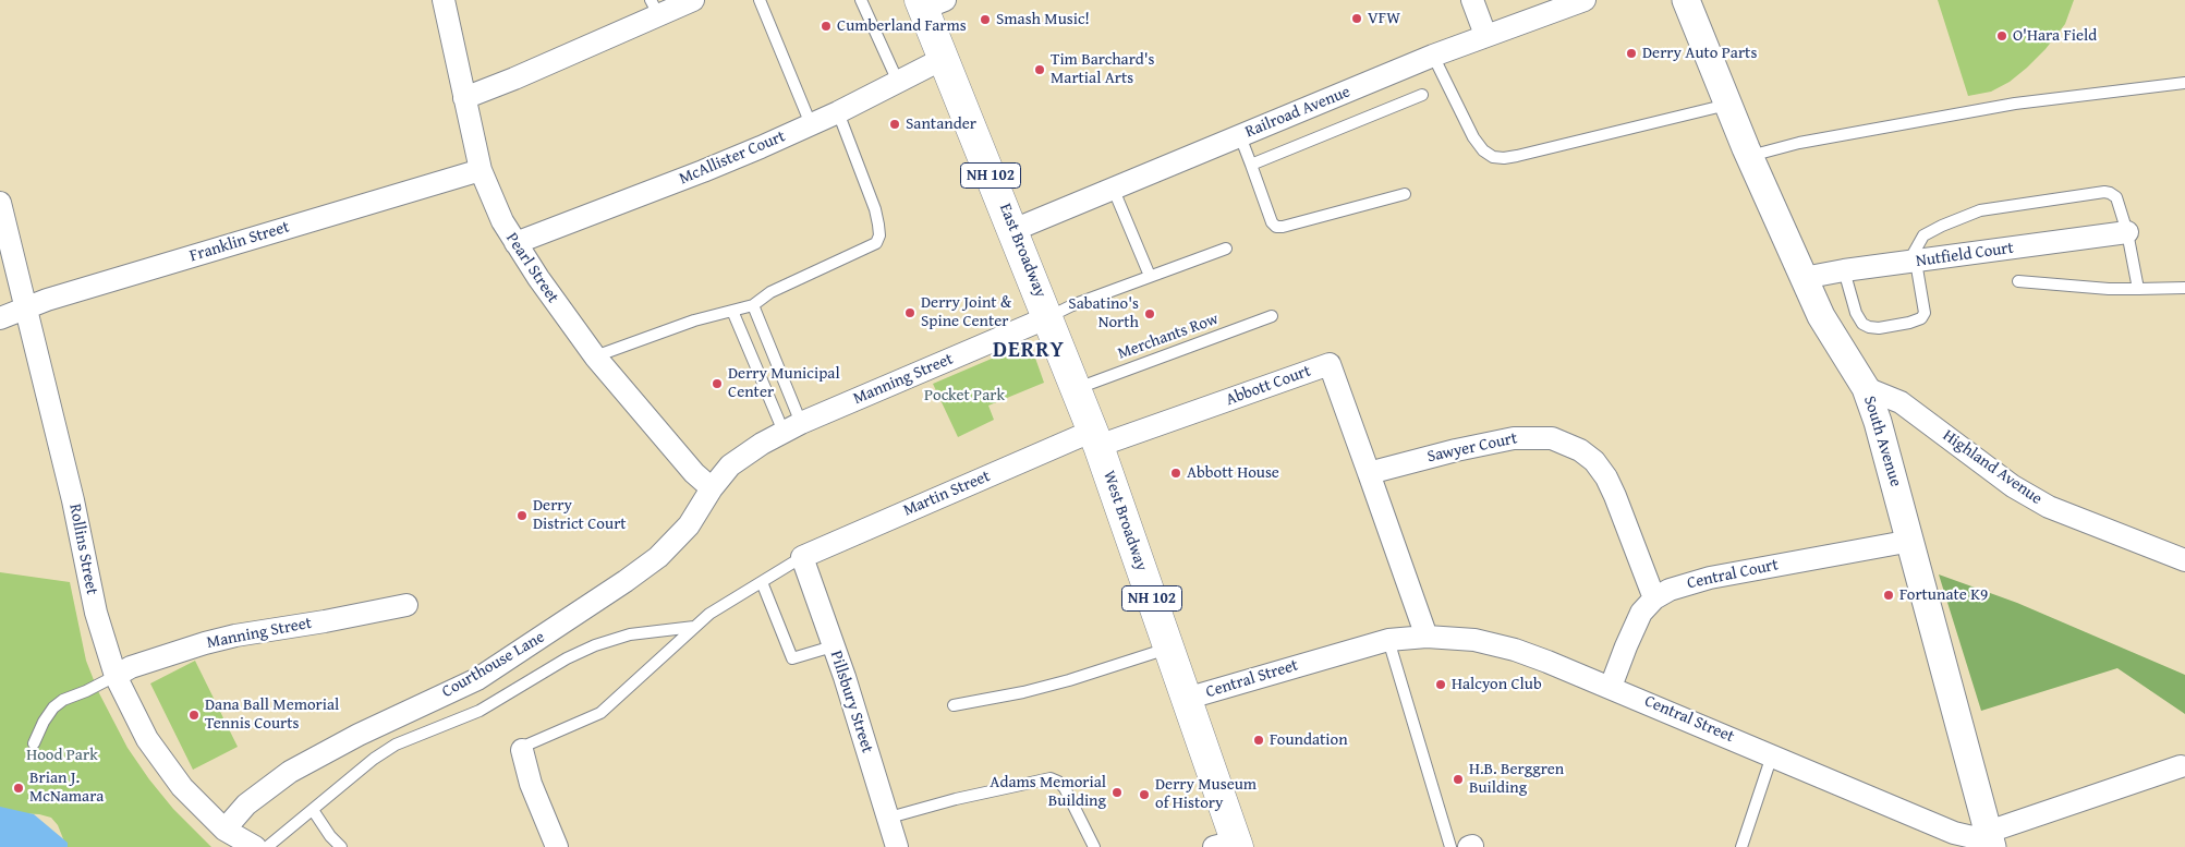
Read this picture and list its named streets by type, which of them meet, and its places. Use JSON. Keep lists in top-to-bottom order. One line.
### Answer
{"streets":{"main road":["NH 102","East Broadway","West Broadway"],"street":["Railroad Avenue","McAllister Court","Franklin Street","Nutfield Court","Pearl Street","Manning Street","Abbott Court","South Avenue","Sawyer Court","Highland Avenue","Martin Street","Rollins Street","Central Court","Courthouse Lane","Central Street","Pillsbury Street"],"lane":["Merchants Row"]},"crossings":[["Railroad Avenue","East Broadway"],["McAllister Court","East Broadway"],["McAllister Court","Pearl Street"],["Franklin Street","Pearl Street"],["Franklin Street","Rollins Street"],["East Broadway","Manning Street"],["East Broadway","West Broadway"],["Nutfield Court","South Avenue"],["Pearl Street","Manning Street"],["Pearl Street","Courthouse Lane"],["Merchants Row","West Broadway"],["Manning Street","Rollins Street"],["Manning Street","Courthouse Lane"],["Abbott Court","Sawyer Court"],["Abbott Court","Martin Street"],["Abbott Court","West Broadway"],["South Avenue","Highland Avenue"],["South Avenue","Central Court"],["South Avenue","Central Street"],["Sawyer Court","Central Court"],["Martin Street","West Broadway"],["Martin Street","Pillsbury Street"],["West Broadway","Central Street"],["Rollins Street","Courthouse Lane"],["Central Court","Central Street"]],"districts":["DERRY"],"parks":["Pocket Park","Hood Park"],"places":["VFW","Smash Music!","Cumberland Farms","O'Hara Field","Derry Auto Parts","Tim Barchard's Martial Arts","Santander","Derry Joint & Spine Center","Sabatino's North","Derry Municipal Center","Abbott House","Derry District Court","Fortunate K9","Halcyon Club","Dana Ball Memorial Tennis Courts","Foundation","H.B. Berggren Building","Brian J. McNamara","Adams Memorial Building","Derry Museum of History"]}
